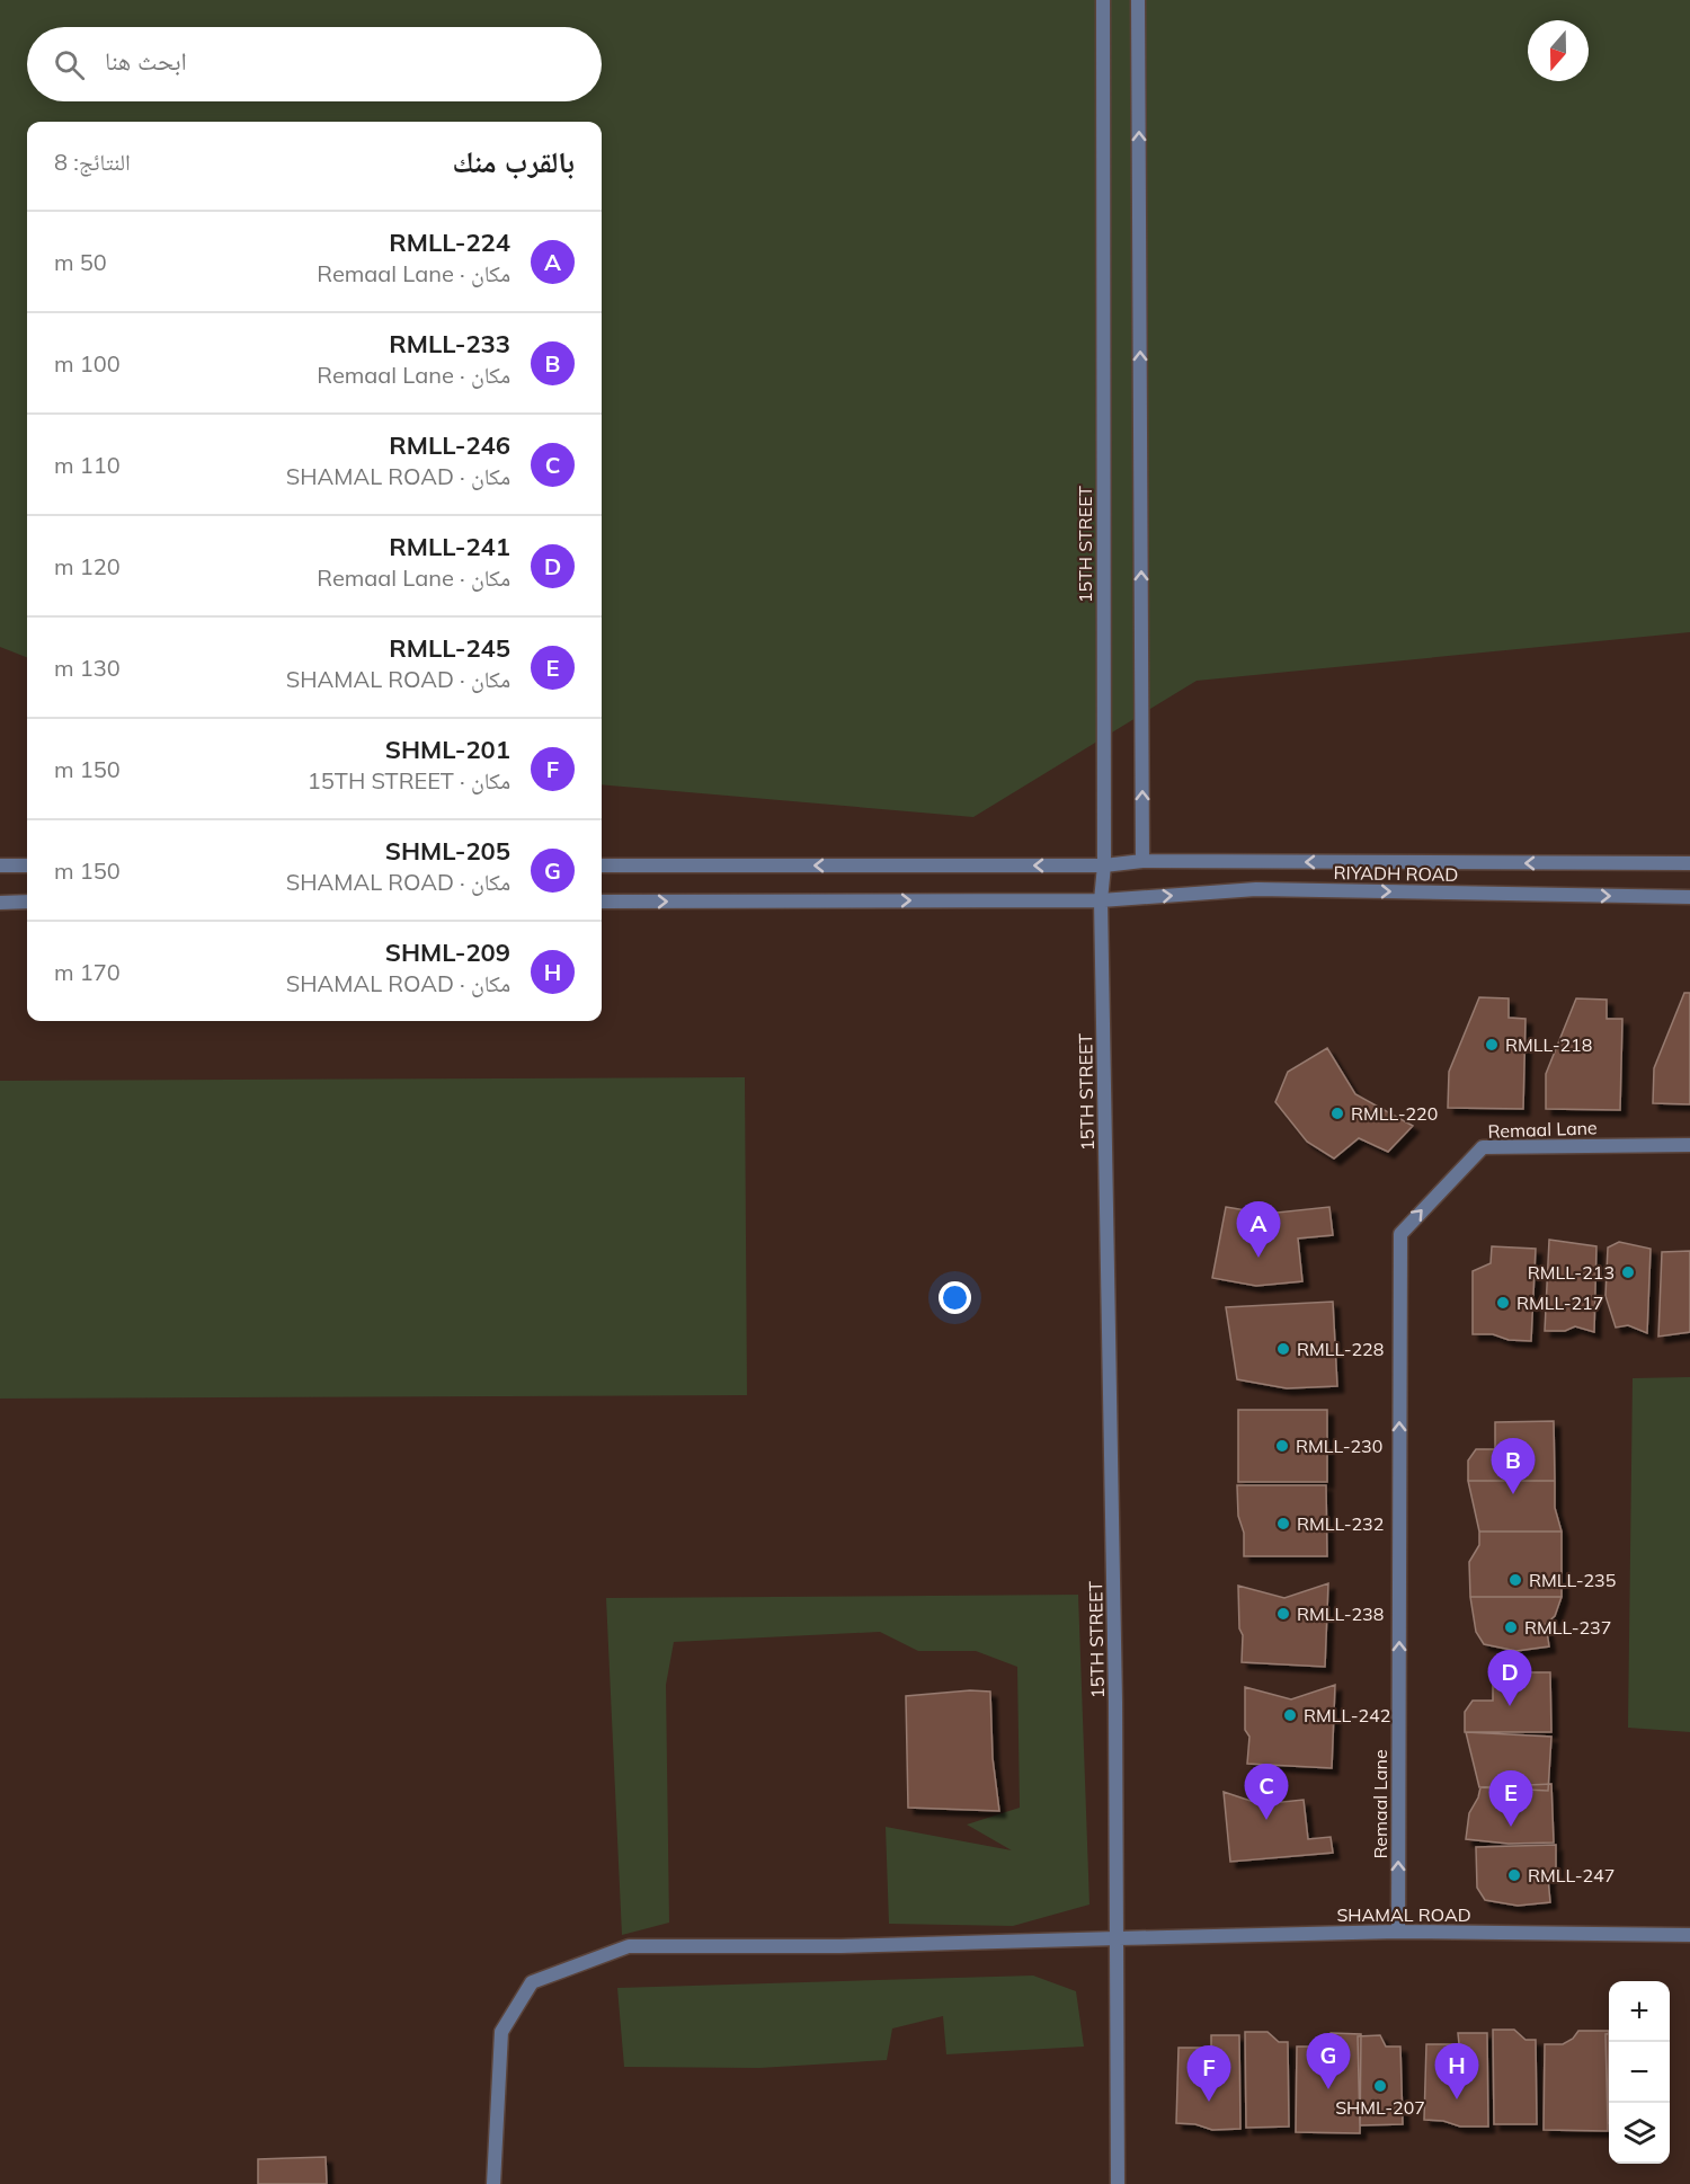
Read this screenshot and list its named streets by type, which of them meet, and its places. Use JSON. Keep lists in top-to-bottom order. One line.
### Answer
{"streets":{"street":["15TH STREET","RIYADH ROAD","Remaal Lane","SHAMAL ROAD"]},"crossings":[["15TH STREET","RIYADH ROAD"],["15TH STREET","SHAMAL ROAD"],["Remaal Lane","SHAMAL ROAD"]],"one_way":["Remaal Lane"],"places":["RMLL-218","RMLL-220","RMLL-213","RMLL-217","RMLL-228","RMLL-230","RMLL-232","RMLL-235","RMLL-238","RMLL-237","RMLL-242","RMLL-247","SHML-207"],"north":"bottom","page":{"search":"ابحث هنا","heading":["بالقرب منك","النتائج: 8"],"list":[{"mark":"A","name":"RMLL-224","note":"مكان · Remaal Lane","value":"50 m"},{"mark":"B","name":"RMLL-233","note":"مكان · Remaal Lane","value":"100 m"},{"mark":"C","name":"RMLL-246","note":"مكان · SHAMAL ROAD","value":"110 m"},{"mark":"D","name":"RMLL-241","note":"مكان · Remaal Lane","value":"120 m"},{"mark":"E","name":"RMLL-245","note":"مكان · SHAMAL ROAD","value":"130 m"},{"mark":"F","name":"SHML-201","note":"مكان · 15TH STREET","value":"150 m"},{"mark":"G","name":"SHML-205","note":"مكان · SHAMAL ROAD","value":"150 m"},{"mark":"H","name":"SHML-209","note":"مكان · SHAMAL ROAD","value":"170 m"}],"pins":["A","B","D","C","E","G","H","F"],"map_buttons":["+","−"]}}
